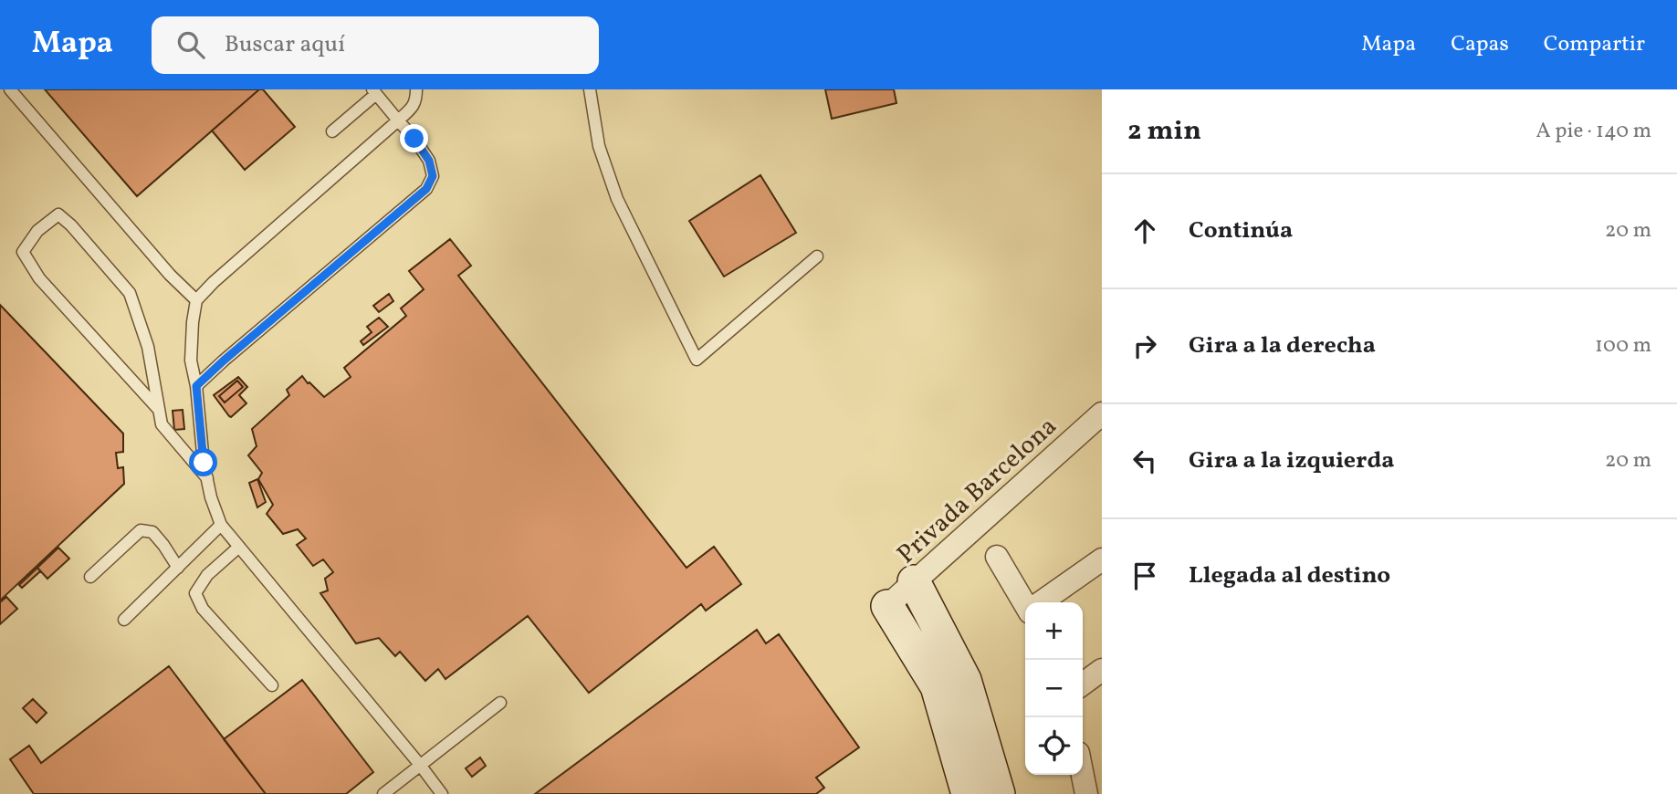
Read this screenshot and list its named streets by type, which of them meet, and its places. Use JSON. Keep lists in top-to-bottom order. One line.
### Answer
{"streets":{"street":["Privada Barcelona"]},"page":{"header":"Mapa","search":"Buscar aquí","nav":["Mapa","Capas","Compartir"],"heading":["2 min","A pie · 140 m"],"list":[["Continúa","20 m"],["Gira a la derecha","100 m"],["Gira a la izquierda","20 m"],"Llegada al destino"],"map_buttons":["+","−"]}}
